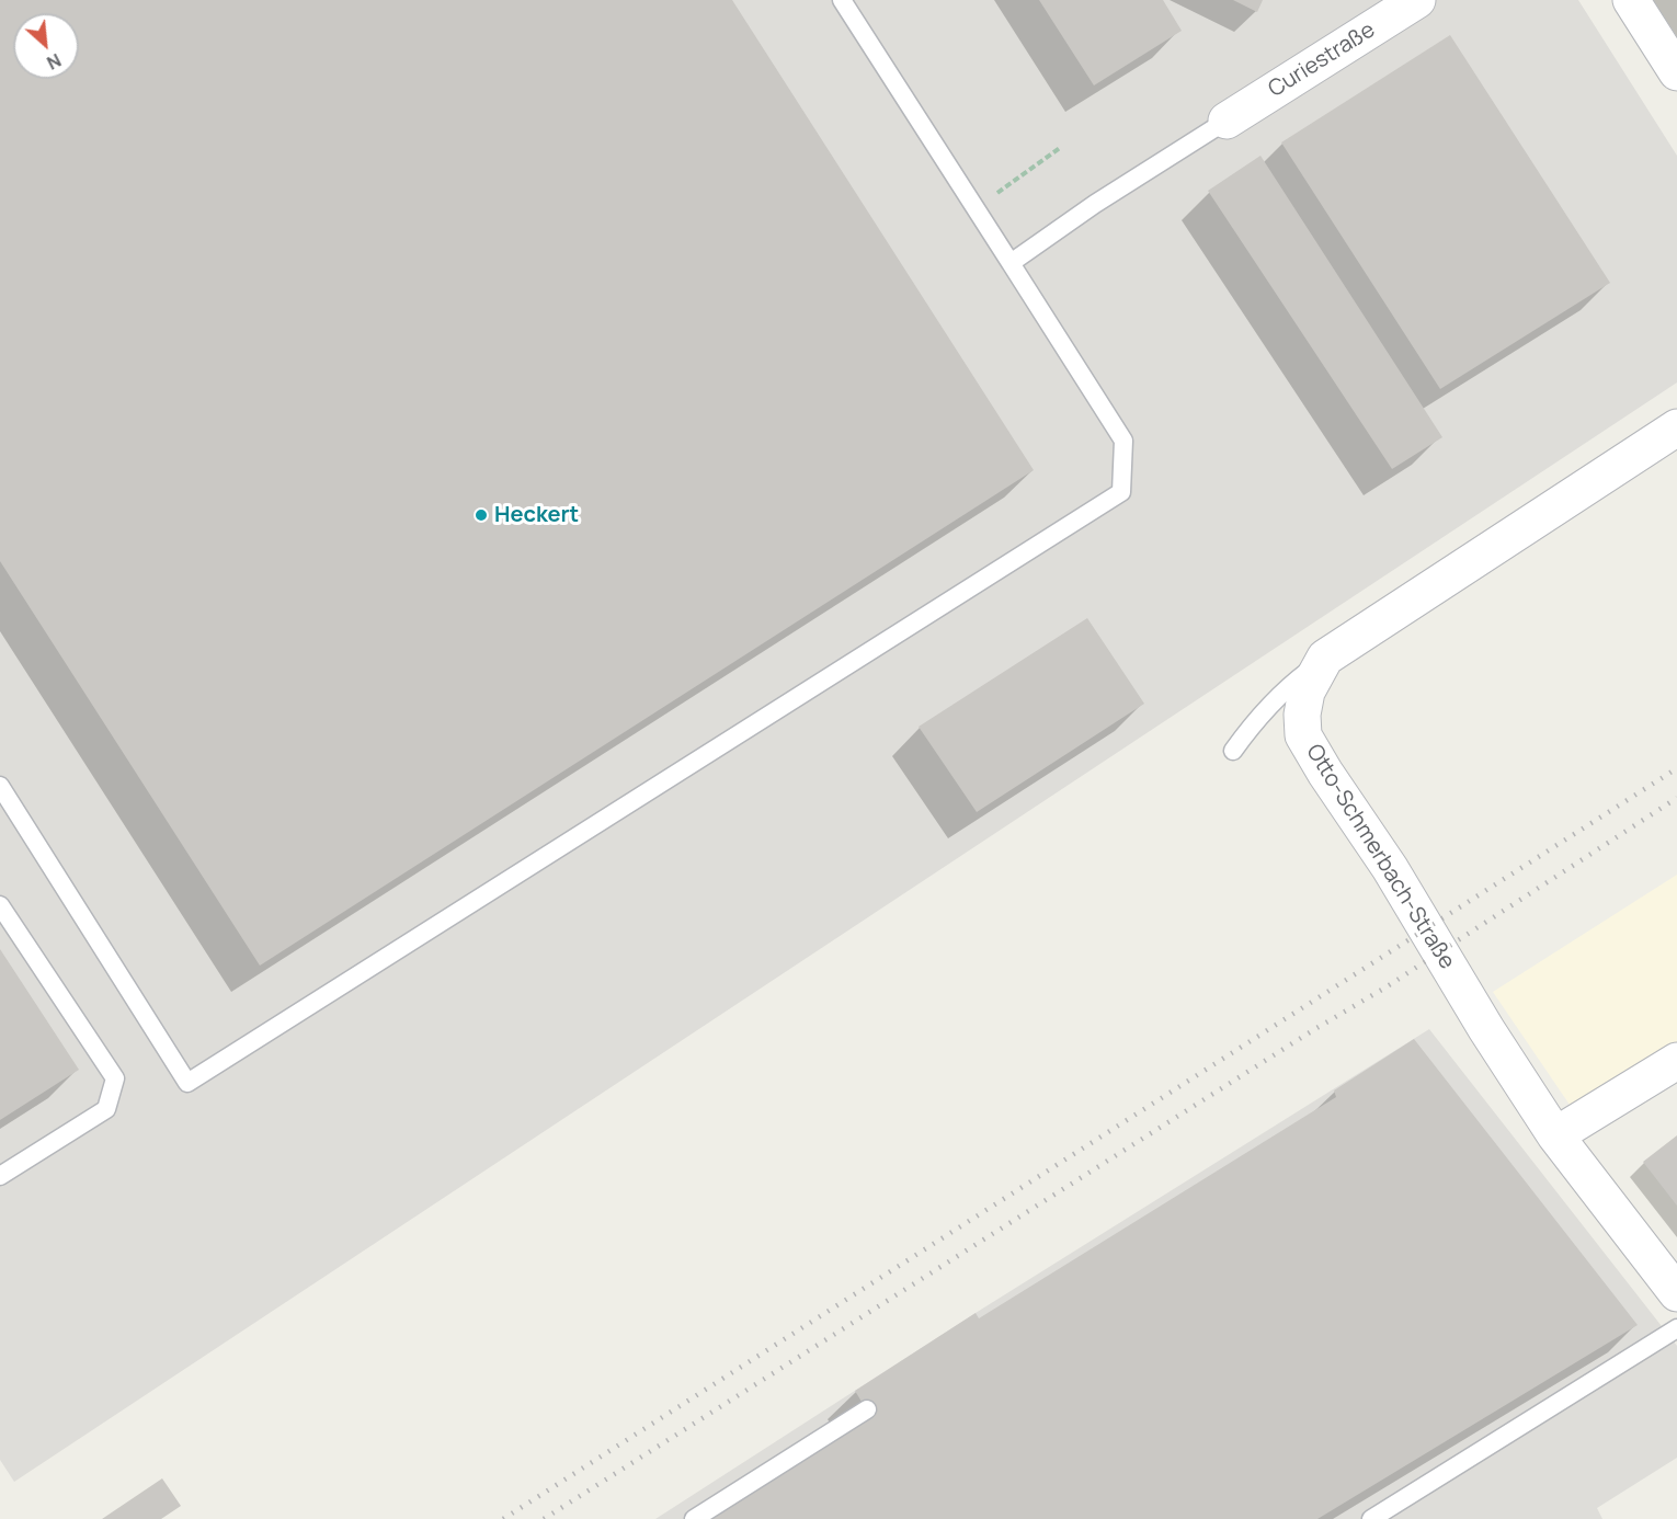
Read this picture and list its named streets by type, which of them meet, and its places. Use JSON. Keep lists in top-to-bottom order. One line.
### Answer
{"streets":{"street":["Curiestraße","Otto-Schmerbach-Straße"]},"places":["Heckert"],"north":"bottom right"}
